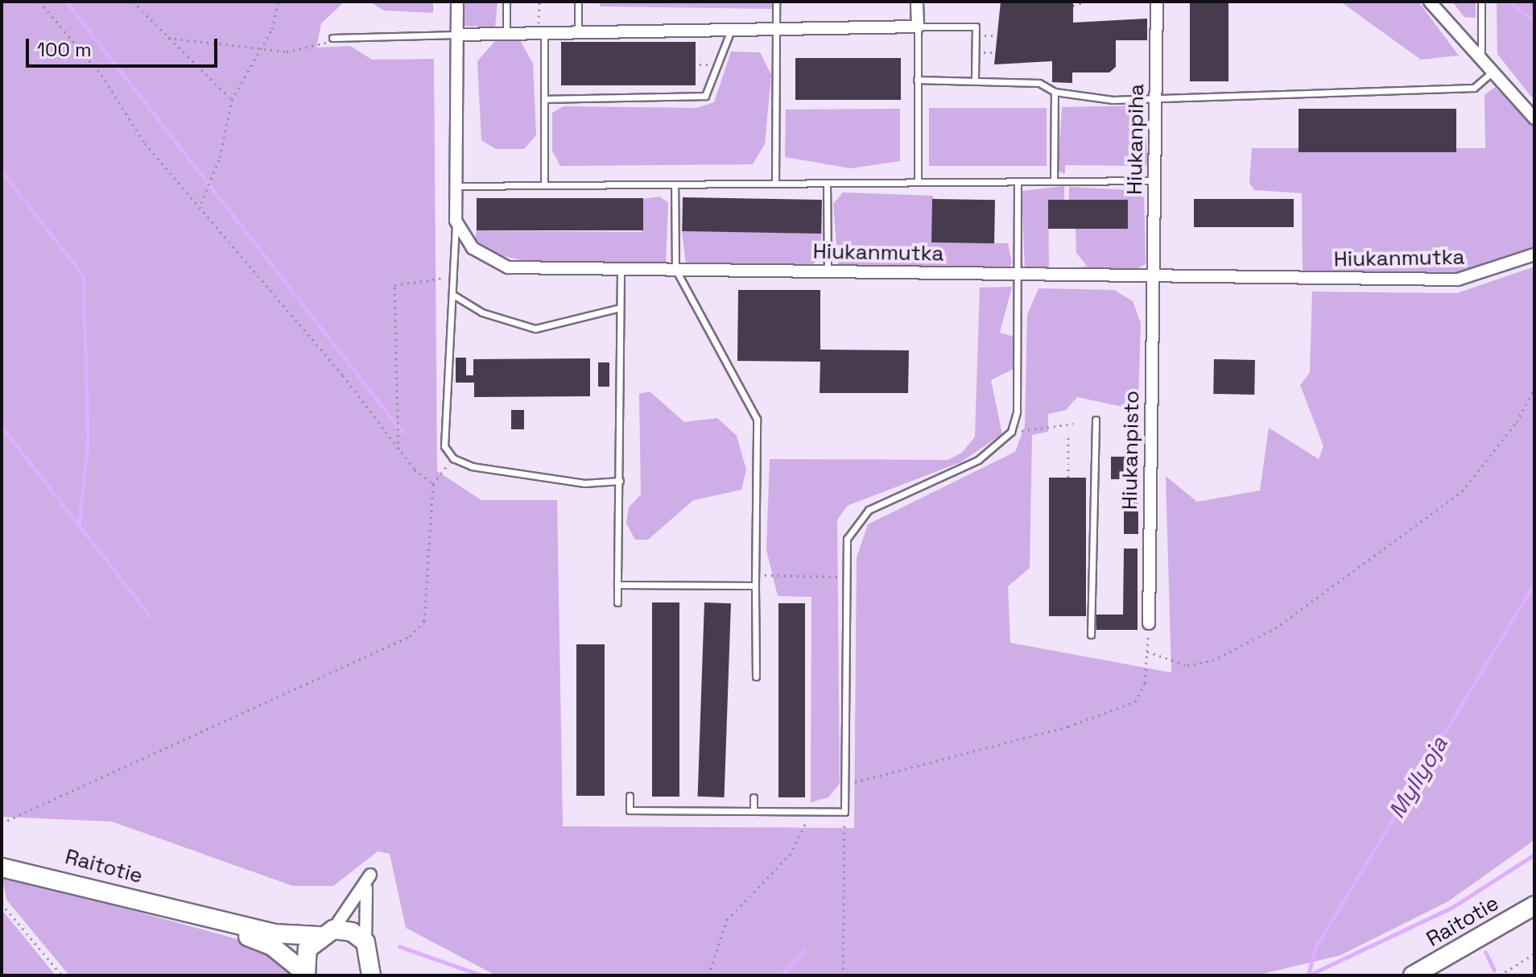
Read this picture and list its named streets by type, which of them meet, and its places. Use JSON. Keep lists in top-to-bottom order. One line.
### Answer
{"streets":{"main road":["Raitotie"],"street":["Hiukanpiha","Hiukanmutka","Hiukanpisto"]},"crossings":[["Hiukanpiha","Hiukanmutka"],["Hiukanpiha","Hiukanpisto"],["Hiukanmutka","Hiukanpisto"]],"water":["Myllyoja"],"scale_bar":"100 m"}
